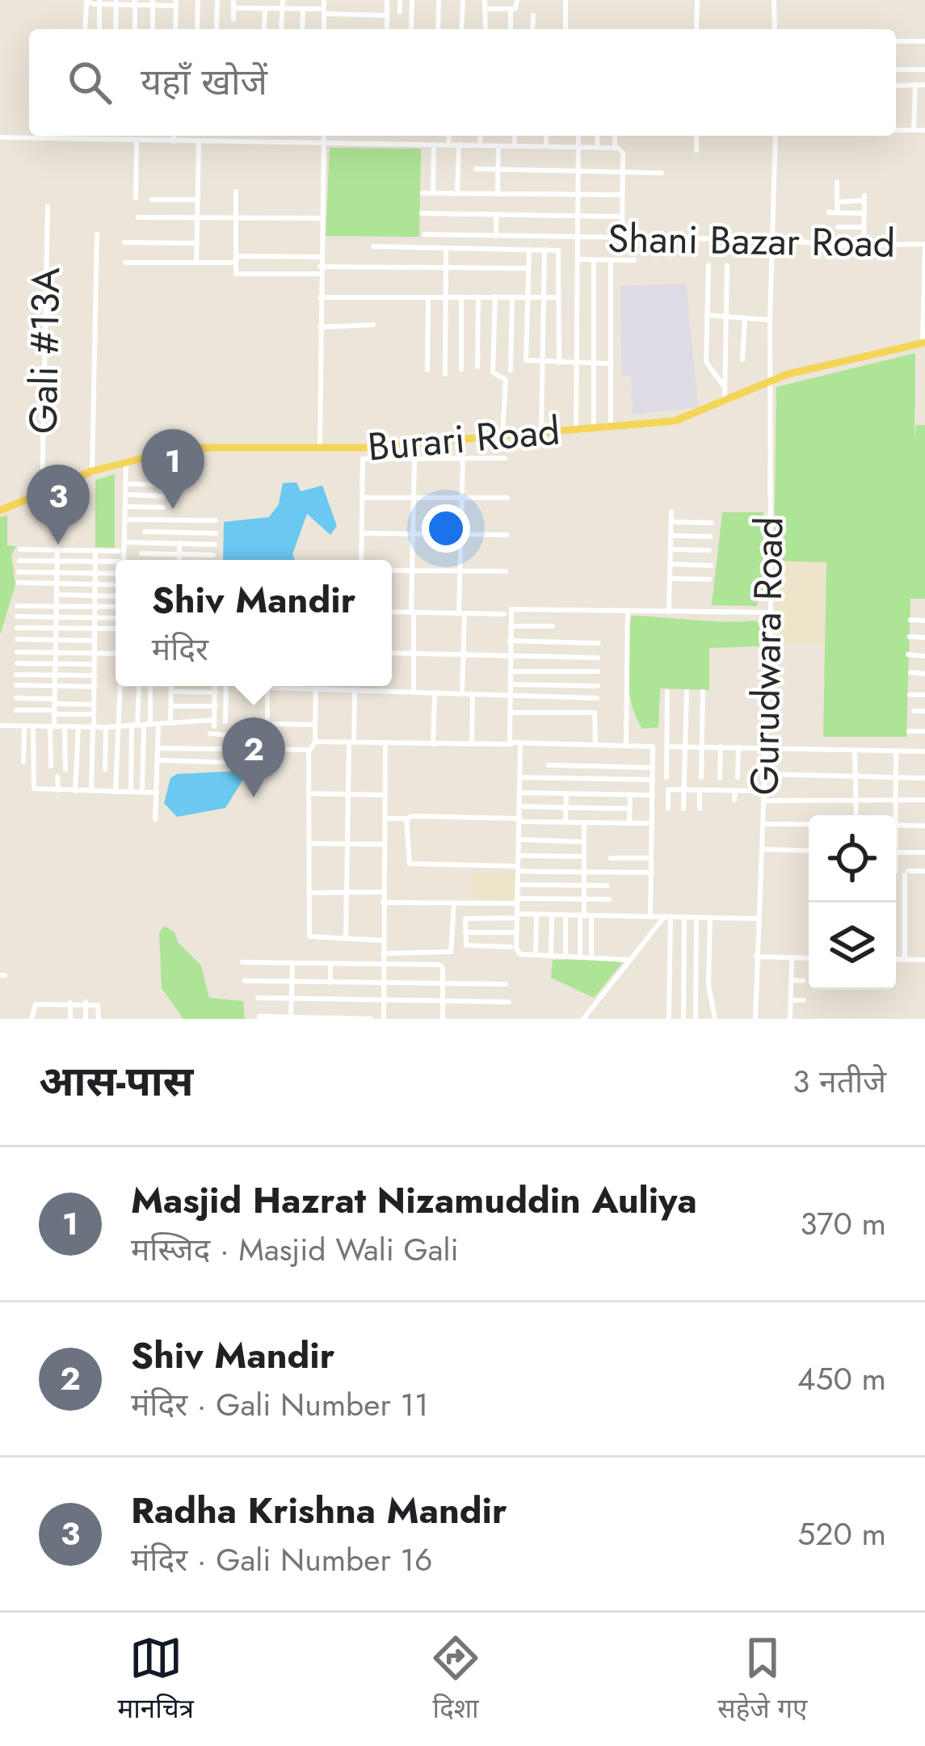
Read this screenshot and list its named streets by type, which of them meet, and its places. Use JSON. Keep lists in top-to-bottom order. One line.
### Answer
{"streets":{"main road":["Burari Road"],"street":["Shani Bazar Road","Gali #13A","Gurudwara Road"]},"crossings":[["Shani Bazar Road","Gurudwara Road"],["Gali #13A","Burari Road"],["Burari Road","Gurudwara Road"]],"page":{"search":"यहाँ खोजें","pins":["1","3","2"],"popup":["Shiv Mandir","मंदिर"],"heading":["आस-पास","3 नतीजे"],"list":[{"mark":"1","name":"Masjid Hazrat Nizamuddin Auliya","note":"मस्जिद · Masjid Wali Gali","value":"370 m"},{"mark":"2","name":"Shiv Mandir","note":"मंदिर · Gali Number 11","value":"450 m"},{"mark":"3","name":"Radha Krishna Mandir","note":"मंदिर · Gali Number 16","value":"520 m"}],"nav":["मानचित्र","दिशा","सहेजे गए"]}}
